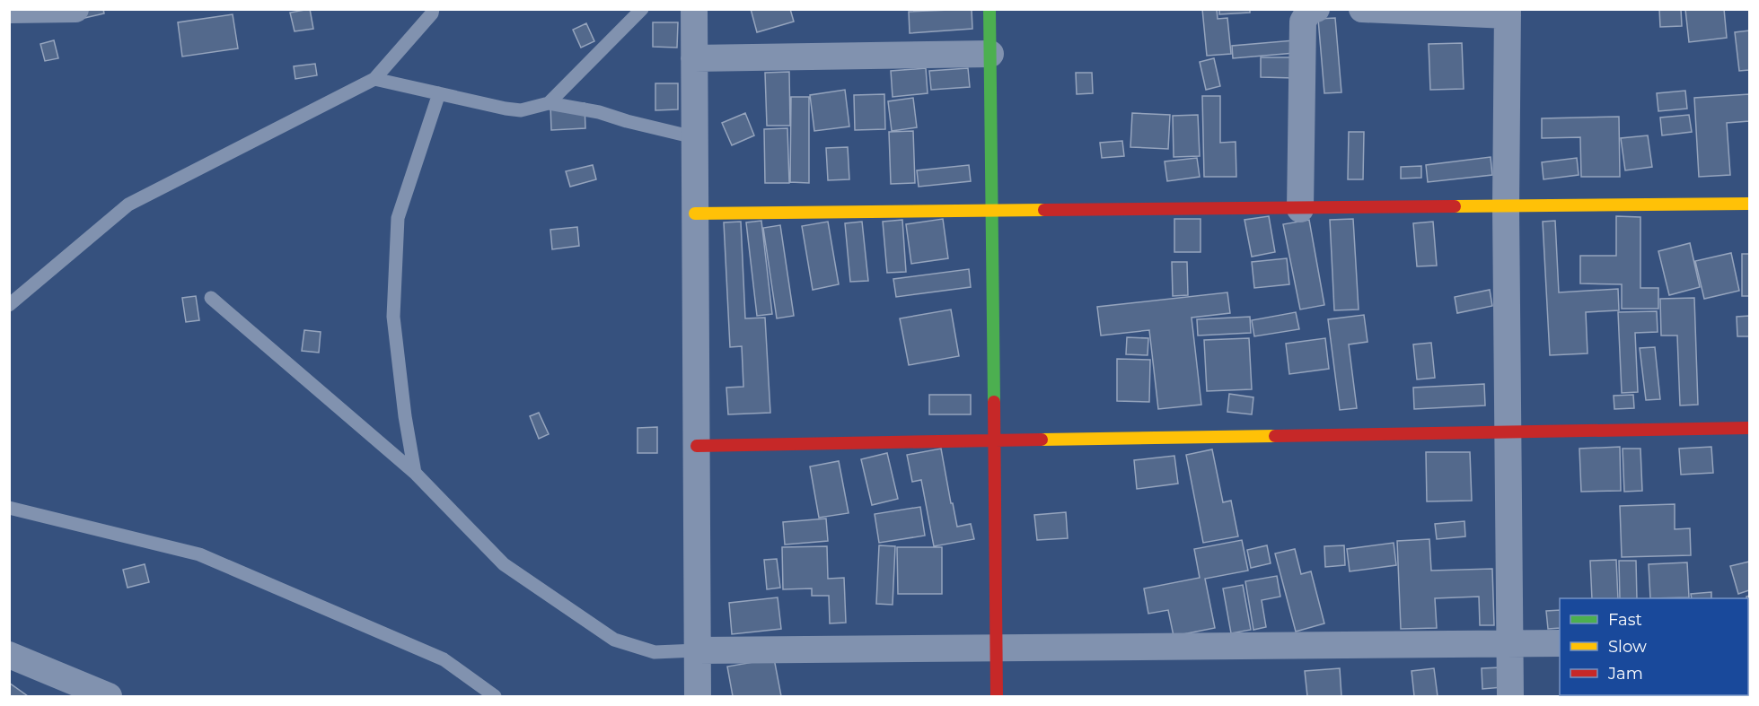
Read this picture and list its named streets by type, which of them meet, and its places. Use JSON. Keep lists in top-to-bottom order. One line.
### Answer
{"legend":["Fast","Slow","Jam"]}
